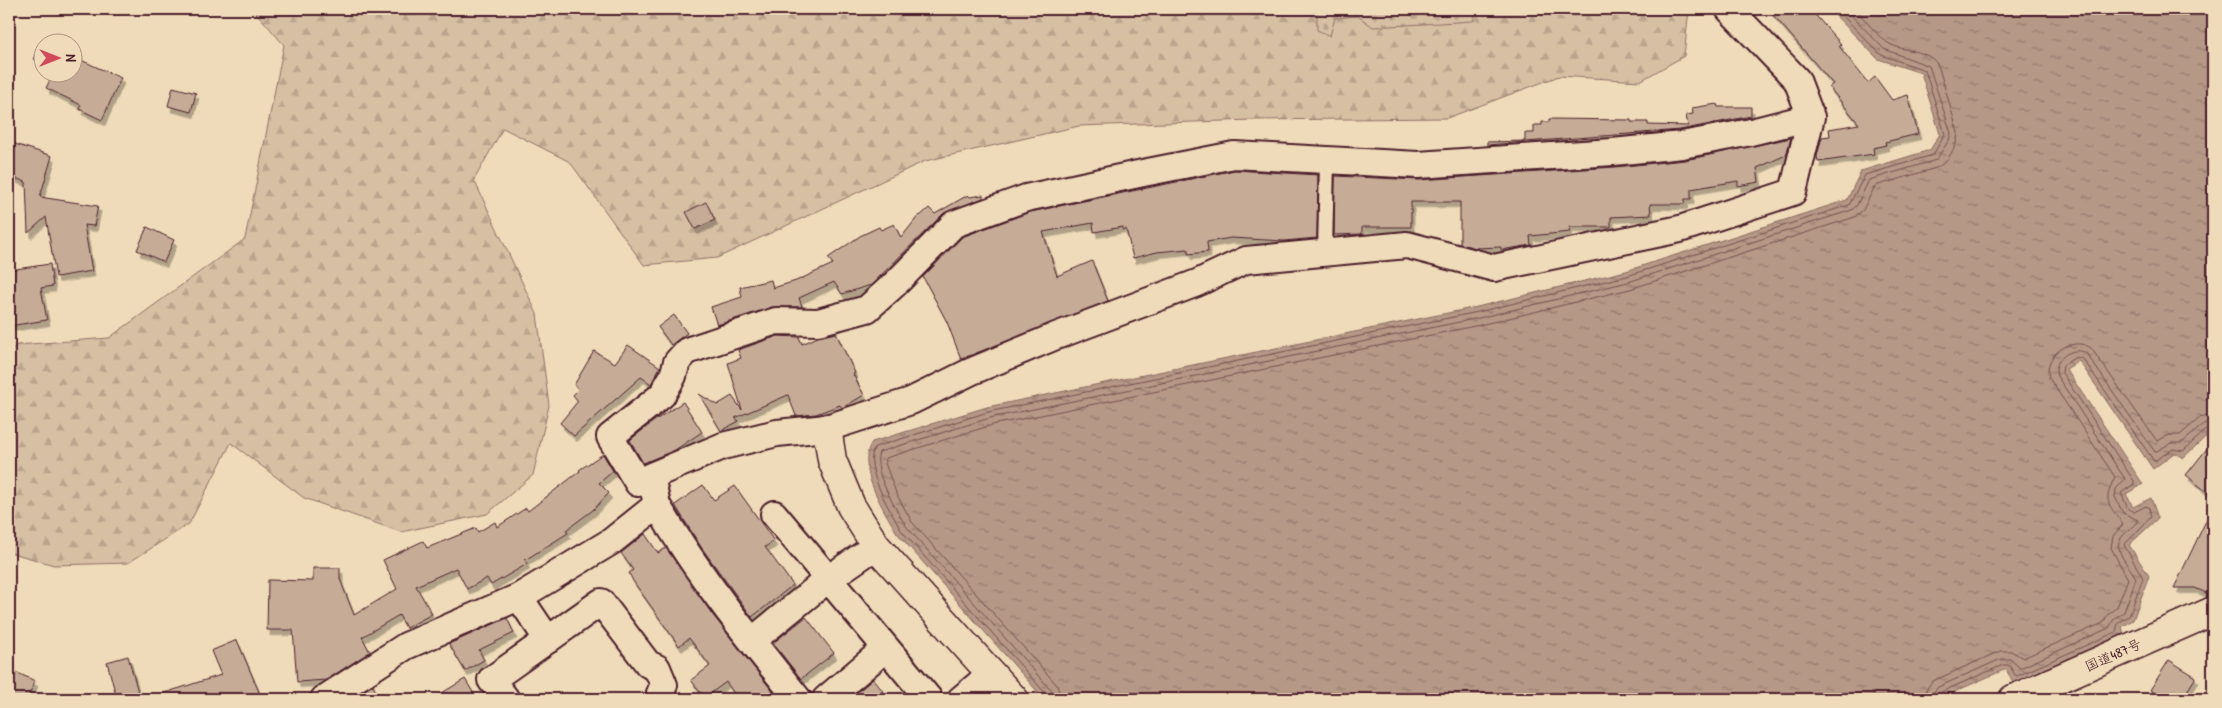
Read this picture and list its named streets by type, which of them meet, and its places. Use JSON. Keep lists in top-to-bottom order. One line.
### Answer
{"streets":{"main road":["国道487号"]},"north":"right"}
